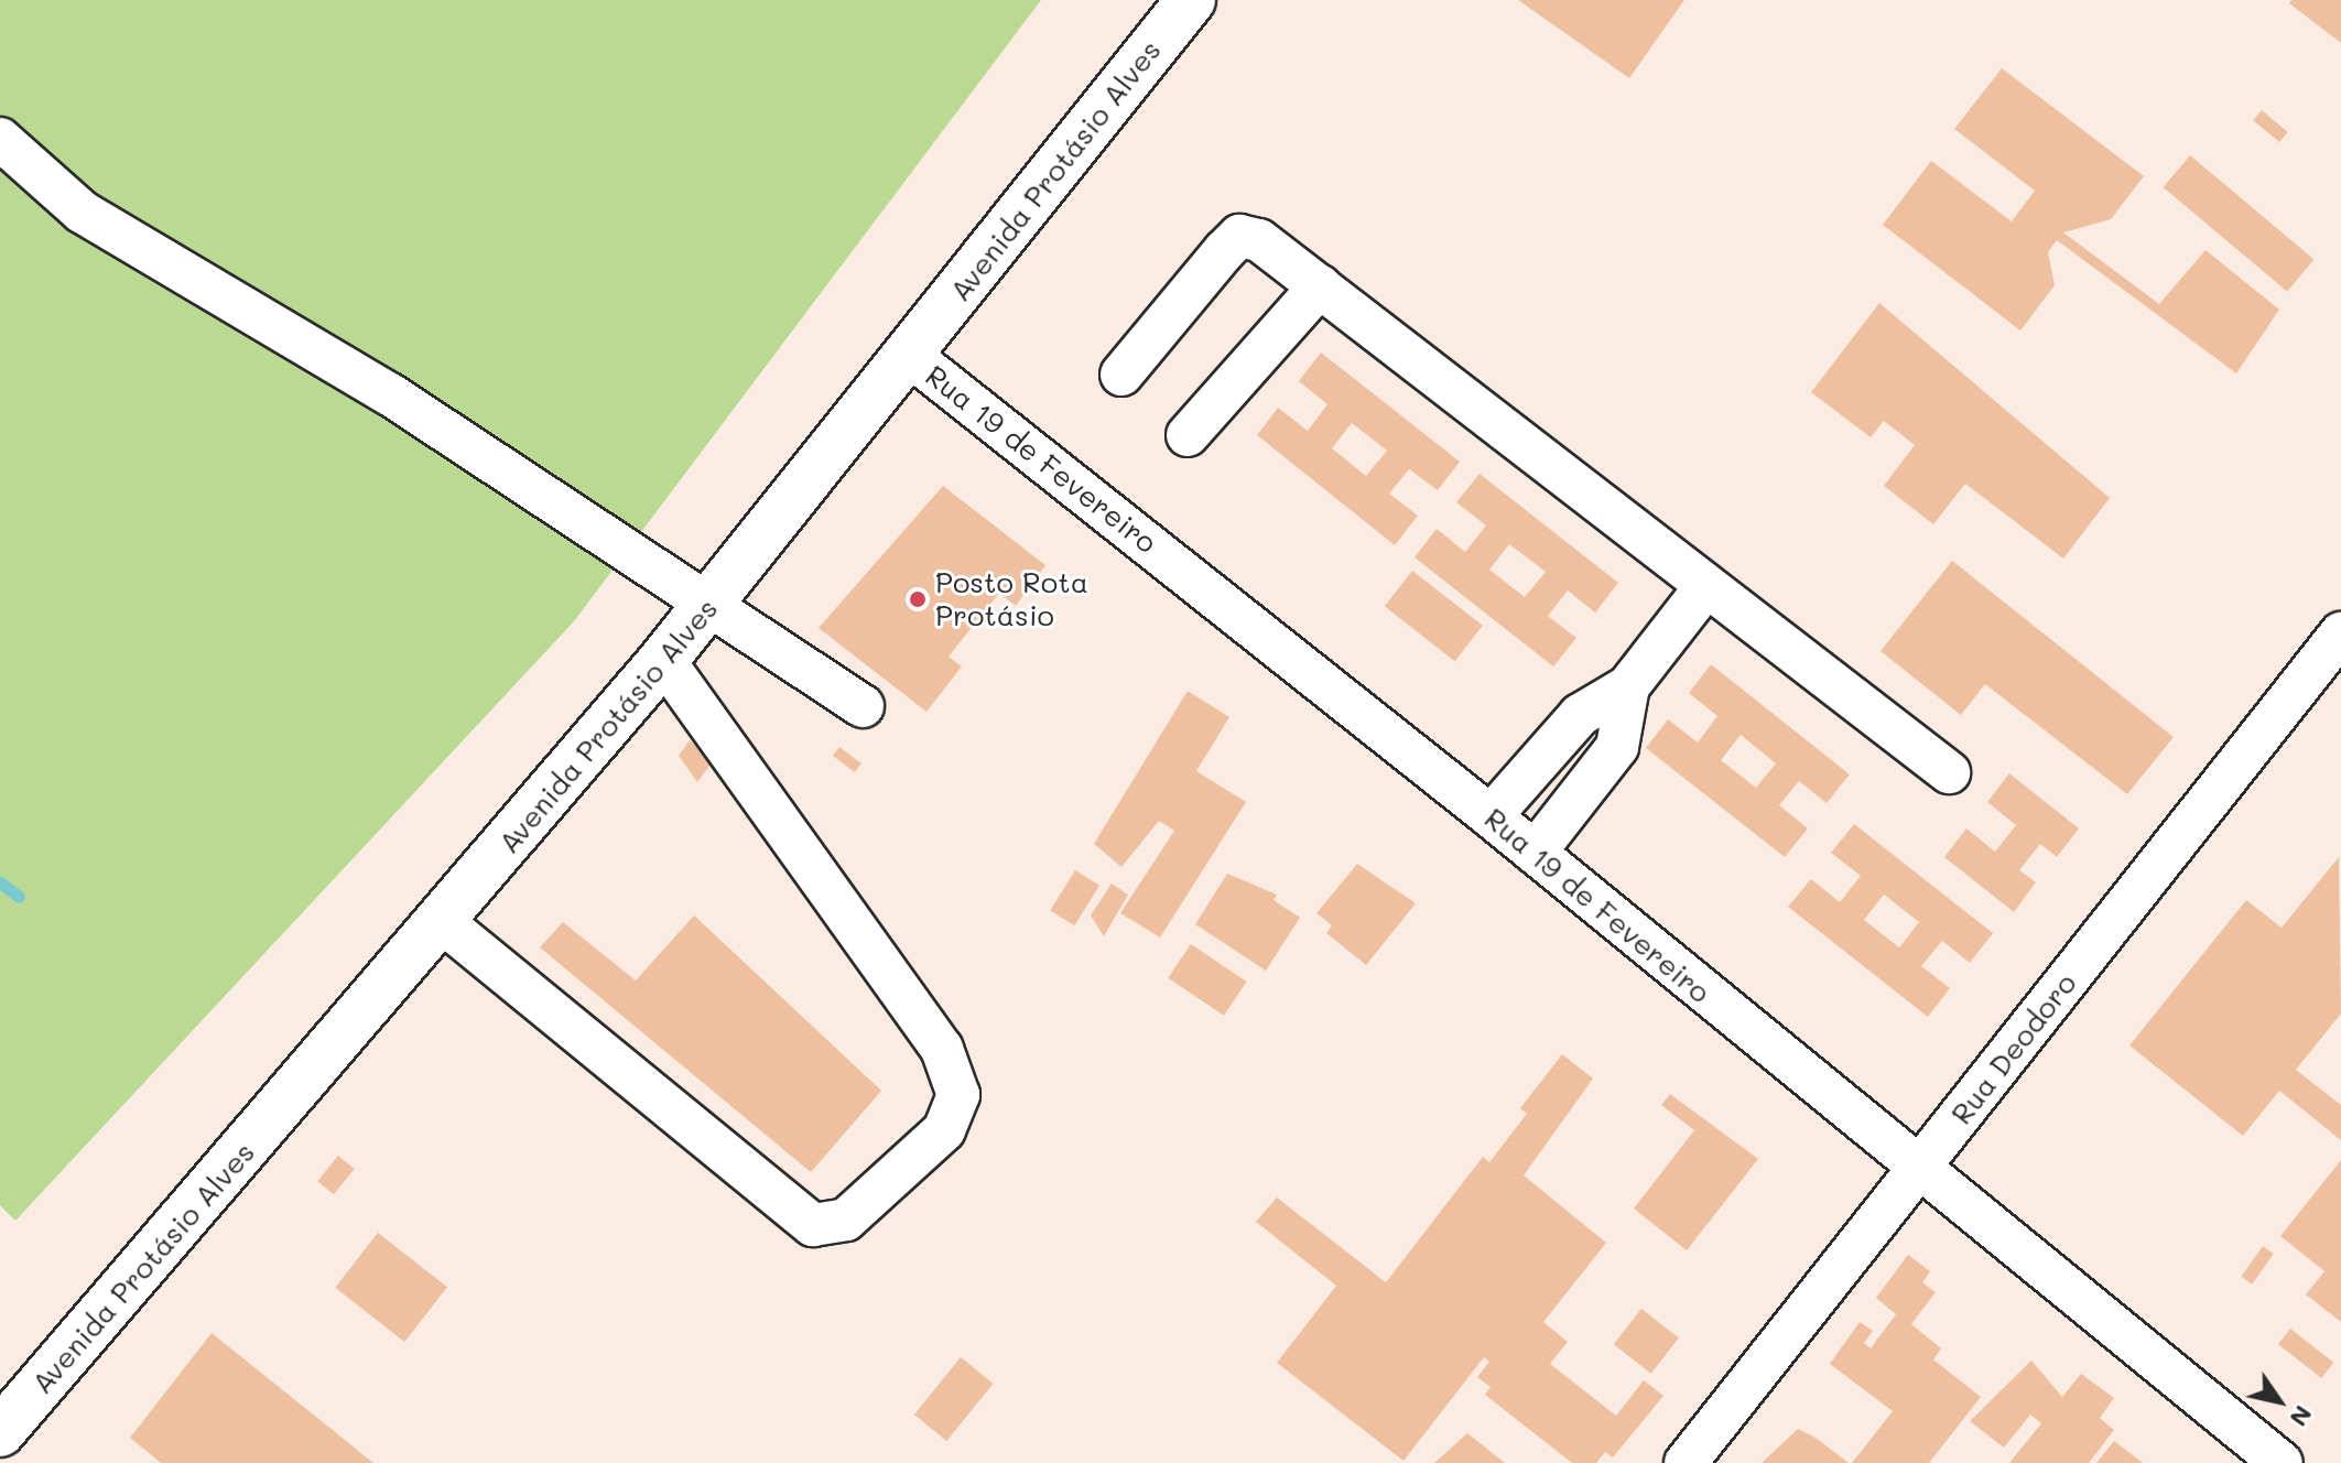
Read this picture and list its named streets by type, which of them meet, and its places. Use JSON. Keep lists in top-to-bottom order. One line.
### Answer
{"streets":{"main road":["Avenida Protásio Alves"],"street":["Rua 19 de Fevereiro","Rua Deodoro"]},"crossings":[["Avenida Protásio Alves","Rua 19 de Fevereiro"],["Rua 19 de Fevereiro","Rua Deodoro"]],"places":["Posto Rota Protásio"],"north":"bottom right"}
